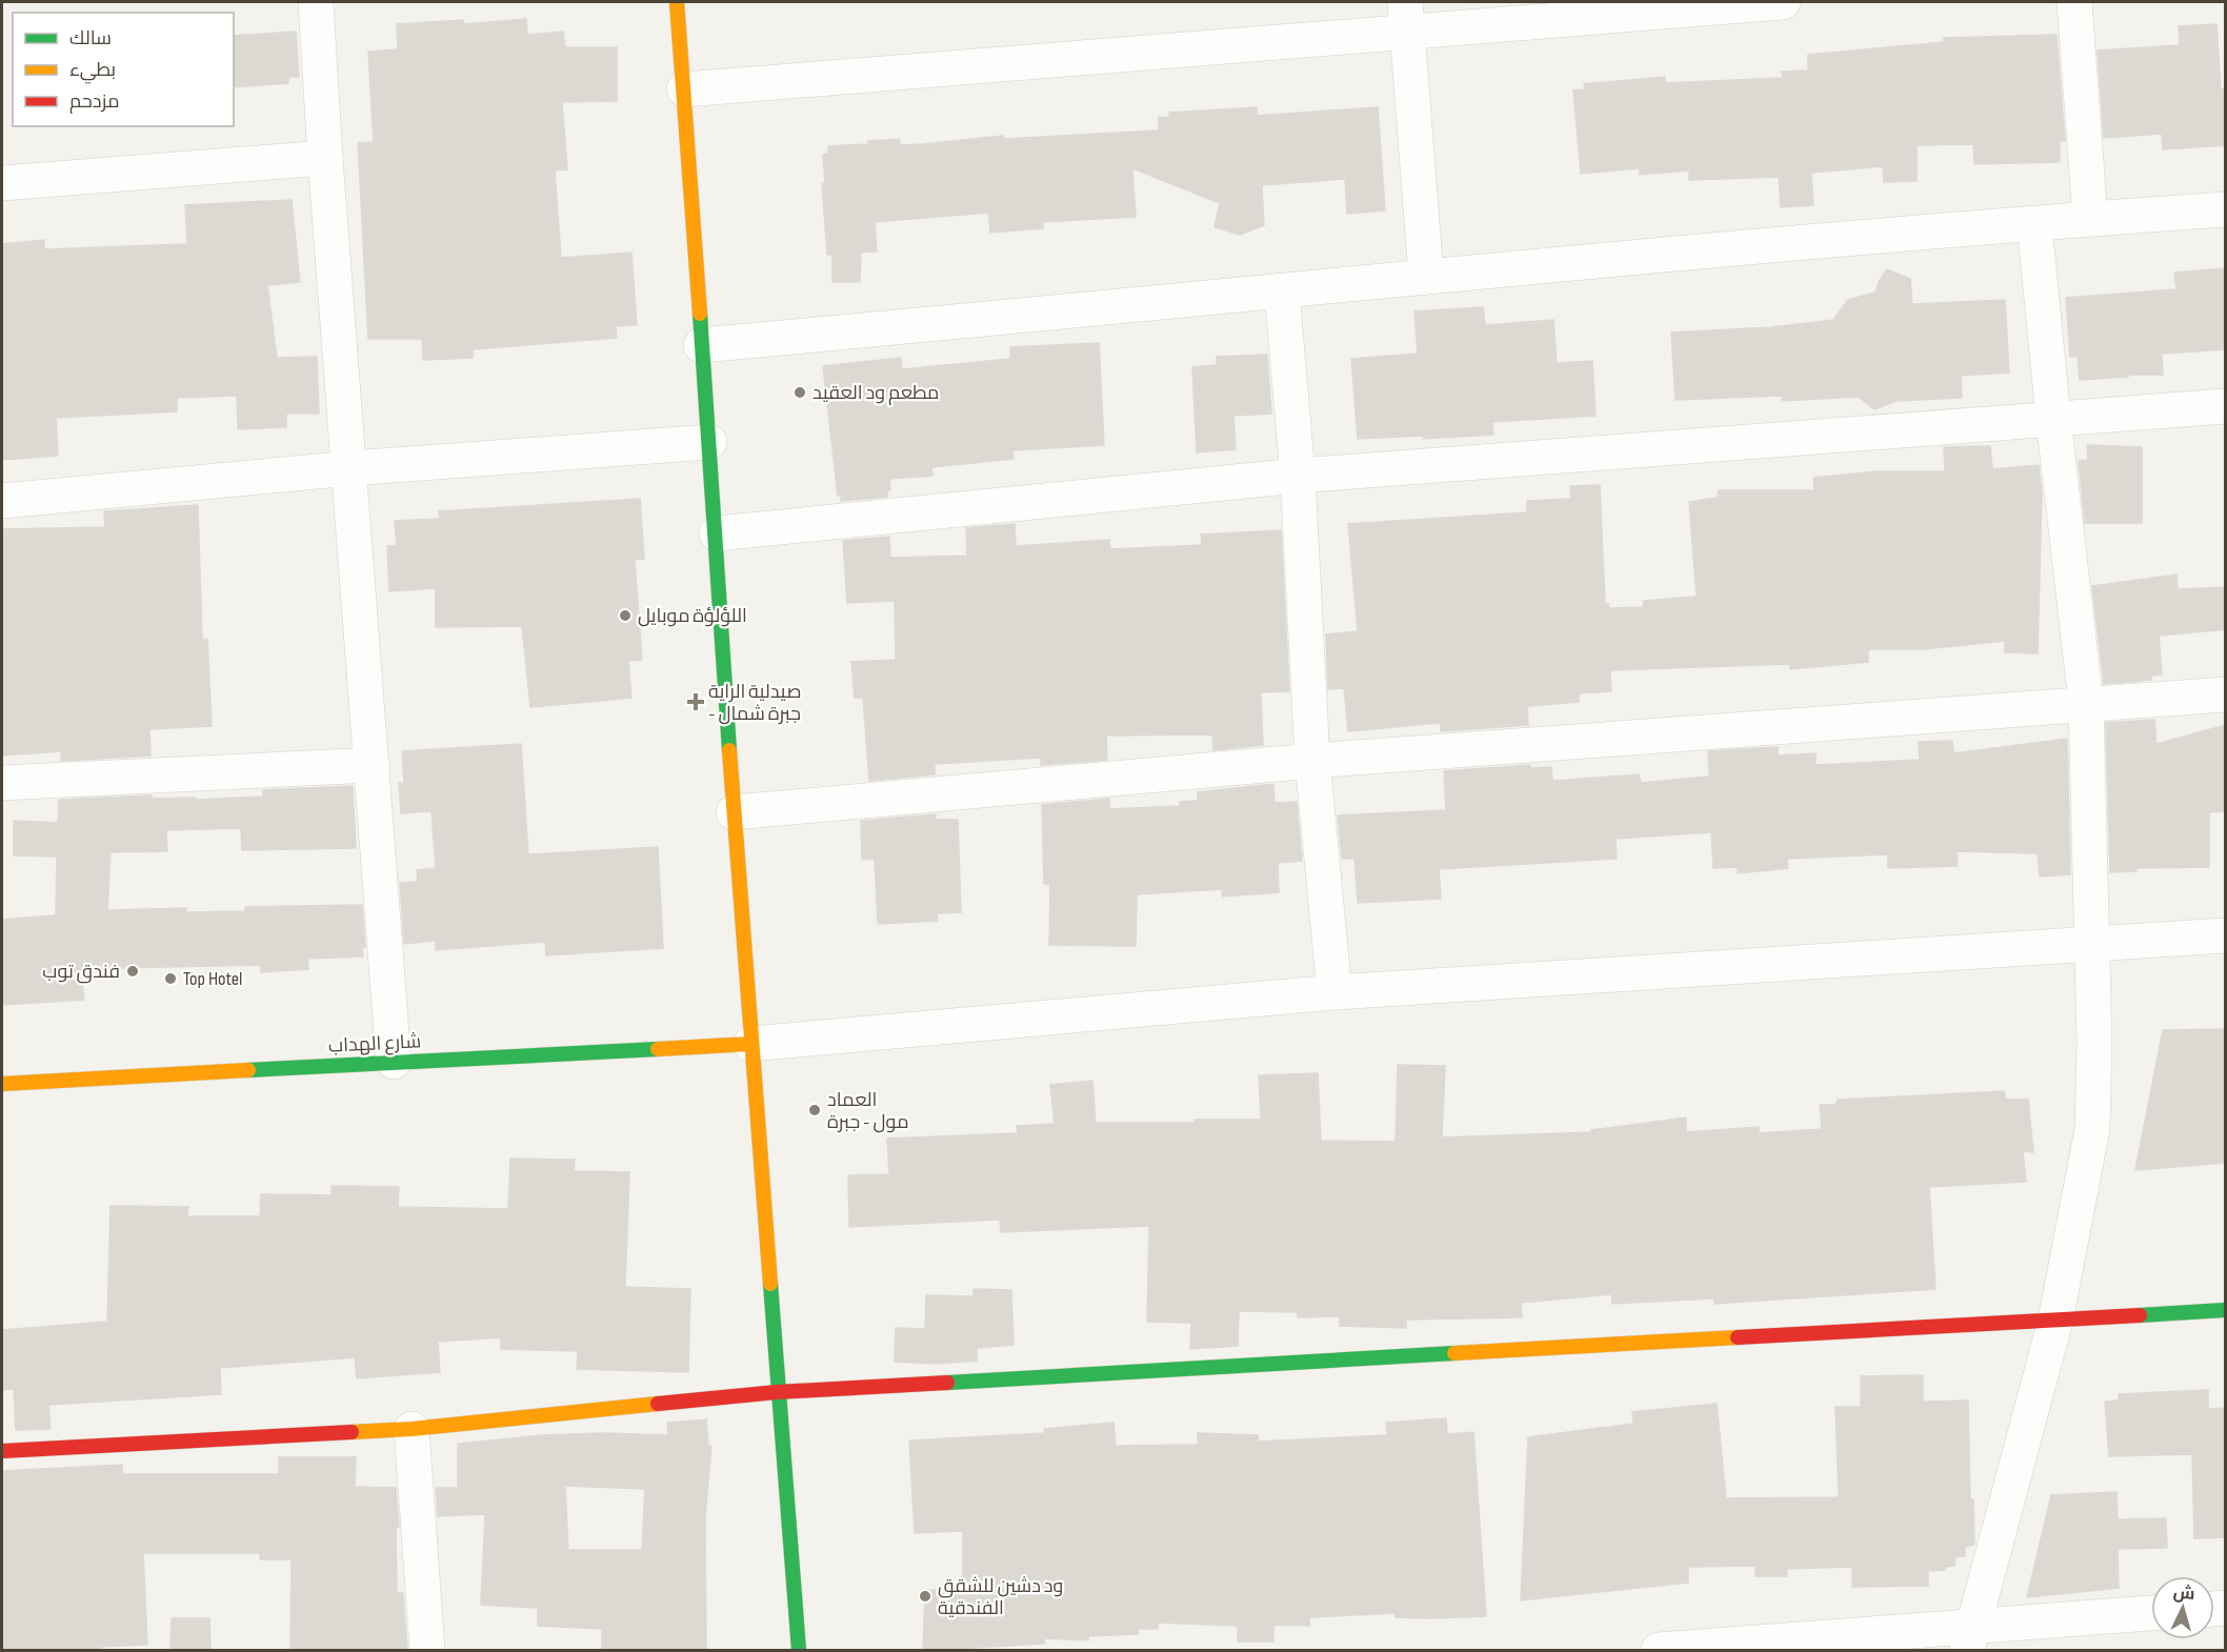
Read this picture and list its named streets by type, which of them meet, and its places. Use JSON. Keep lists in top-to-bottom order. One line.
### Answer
{"streets":{"street":["شارع الهداب"]},"places":{"other":["مطعم ود العقيد","اللؤلؤة موبايل","فندق توب","Top Hotel","العماد مول - جبرة","ود دشين للشقق الفندقية"],"health":["صيدلية الراية - جبرة شمال"]},"legend":["سالك","بطيء","مزدحم"],"north":"top"}
